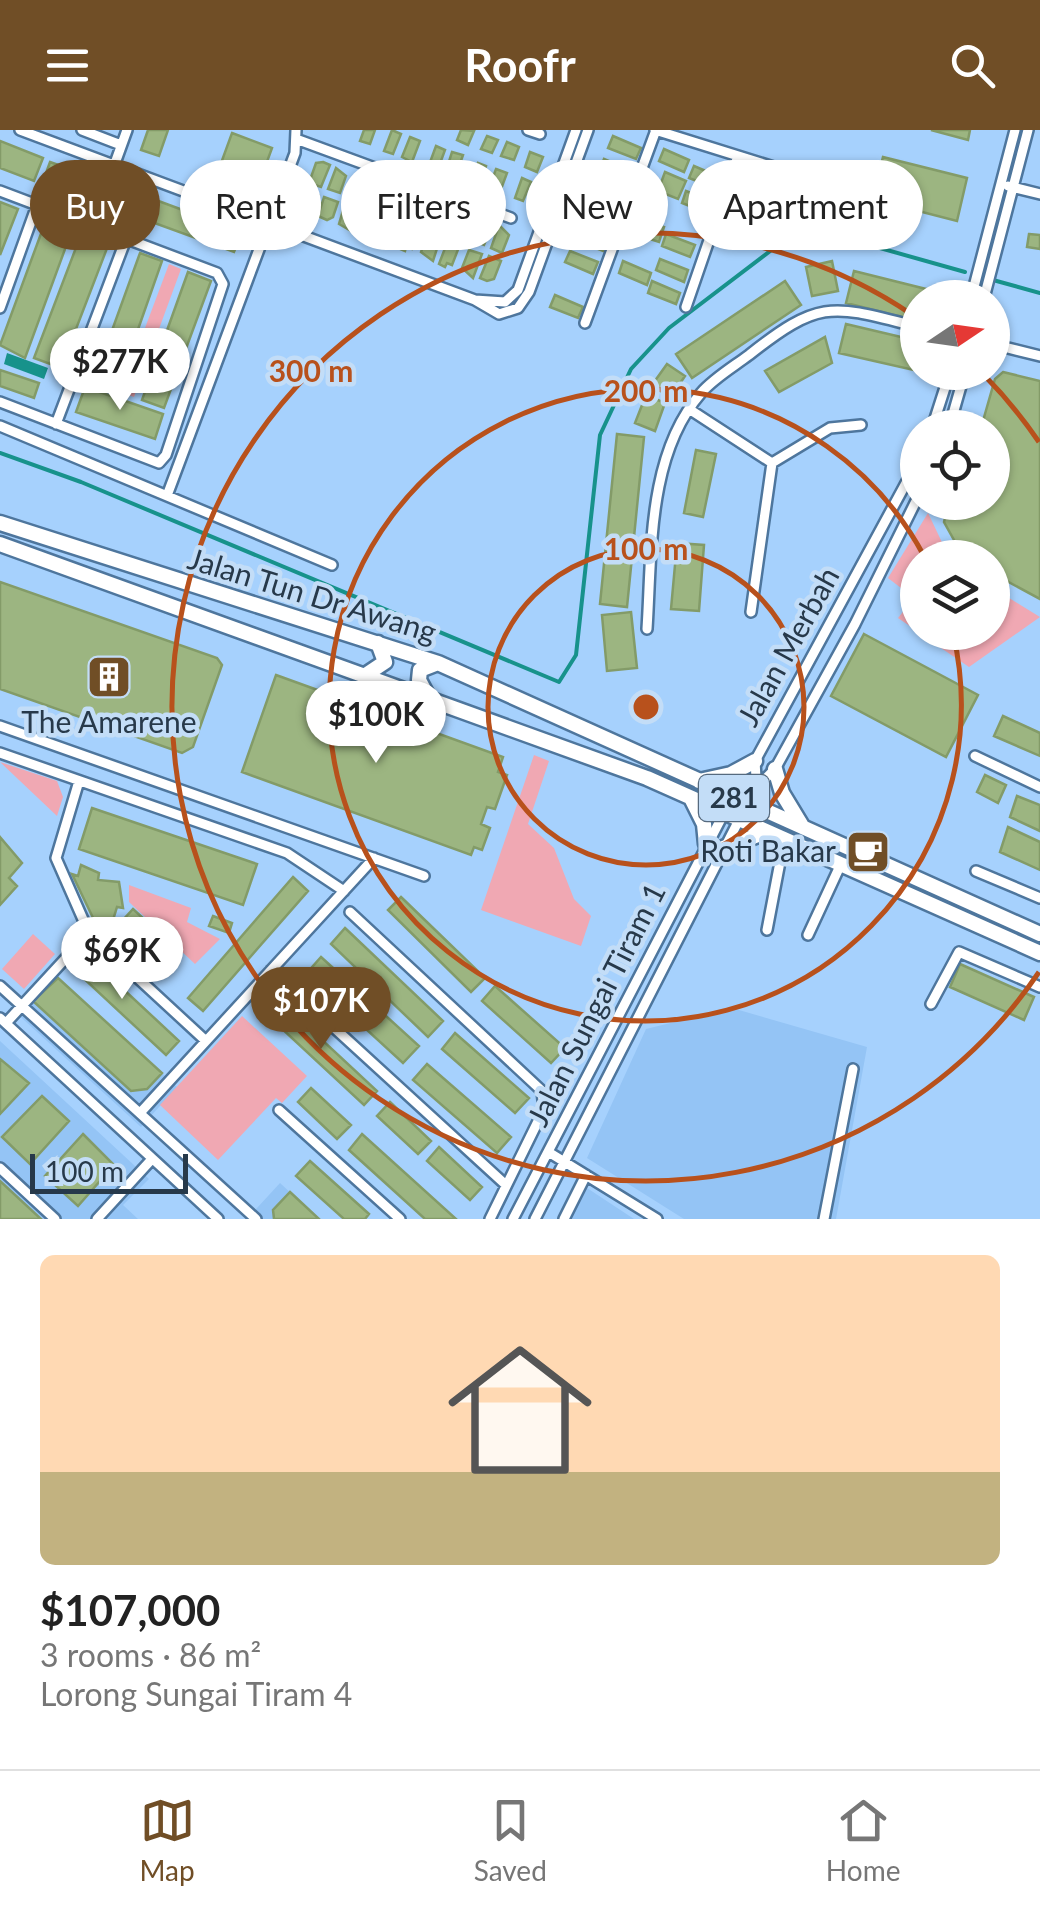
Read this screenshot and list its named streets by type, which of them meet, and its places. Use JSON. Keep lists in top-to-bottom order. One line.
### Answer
{"streets":{"main road":["Jalan Tun Dr Awang","281"],"street":["Jalan Merbah","Jalan Sungai Tiram 1"]},"crossings":[["Jalan Tun Dr Awang","Jalan Sungai Tiram 1"]],"places":{"building":["The Amarene"],"cafe":["Roti Bakar"]},"scale_bar":"100 m","north":"right","page":{"header":"Roofr","chip":["Buy","Rent","Filters","New","Apartment"],"price":["$277K","$100K","$69K","$107K"],"scale":"100 m","list":[{"name":"$107,000","note":"3 rooms · 86 m² · Lorong Sungai Tiram 4"}],"tabs":["Map","Saved","Home"]},"rings":["300 m","200 m","100 m"]}
